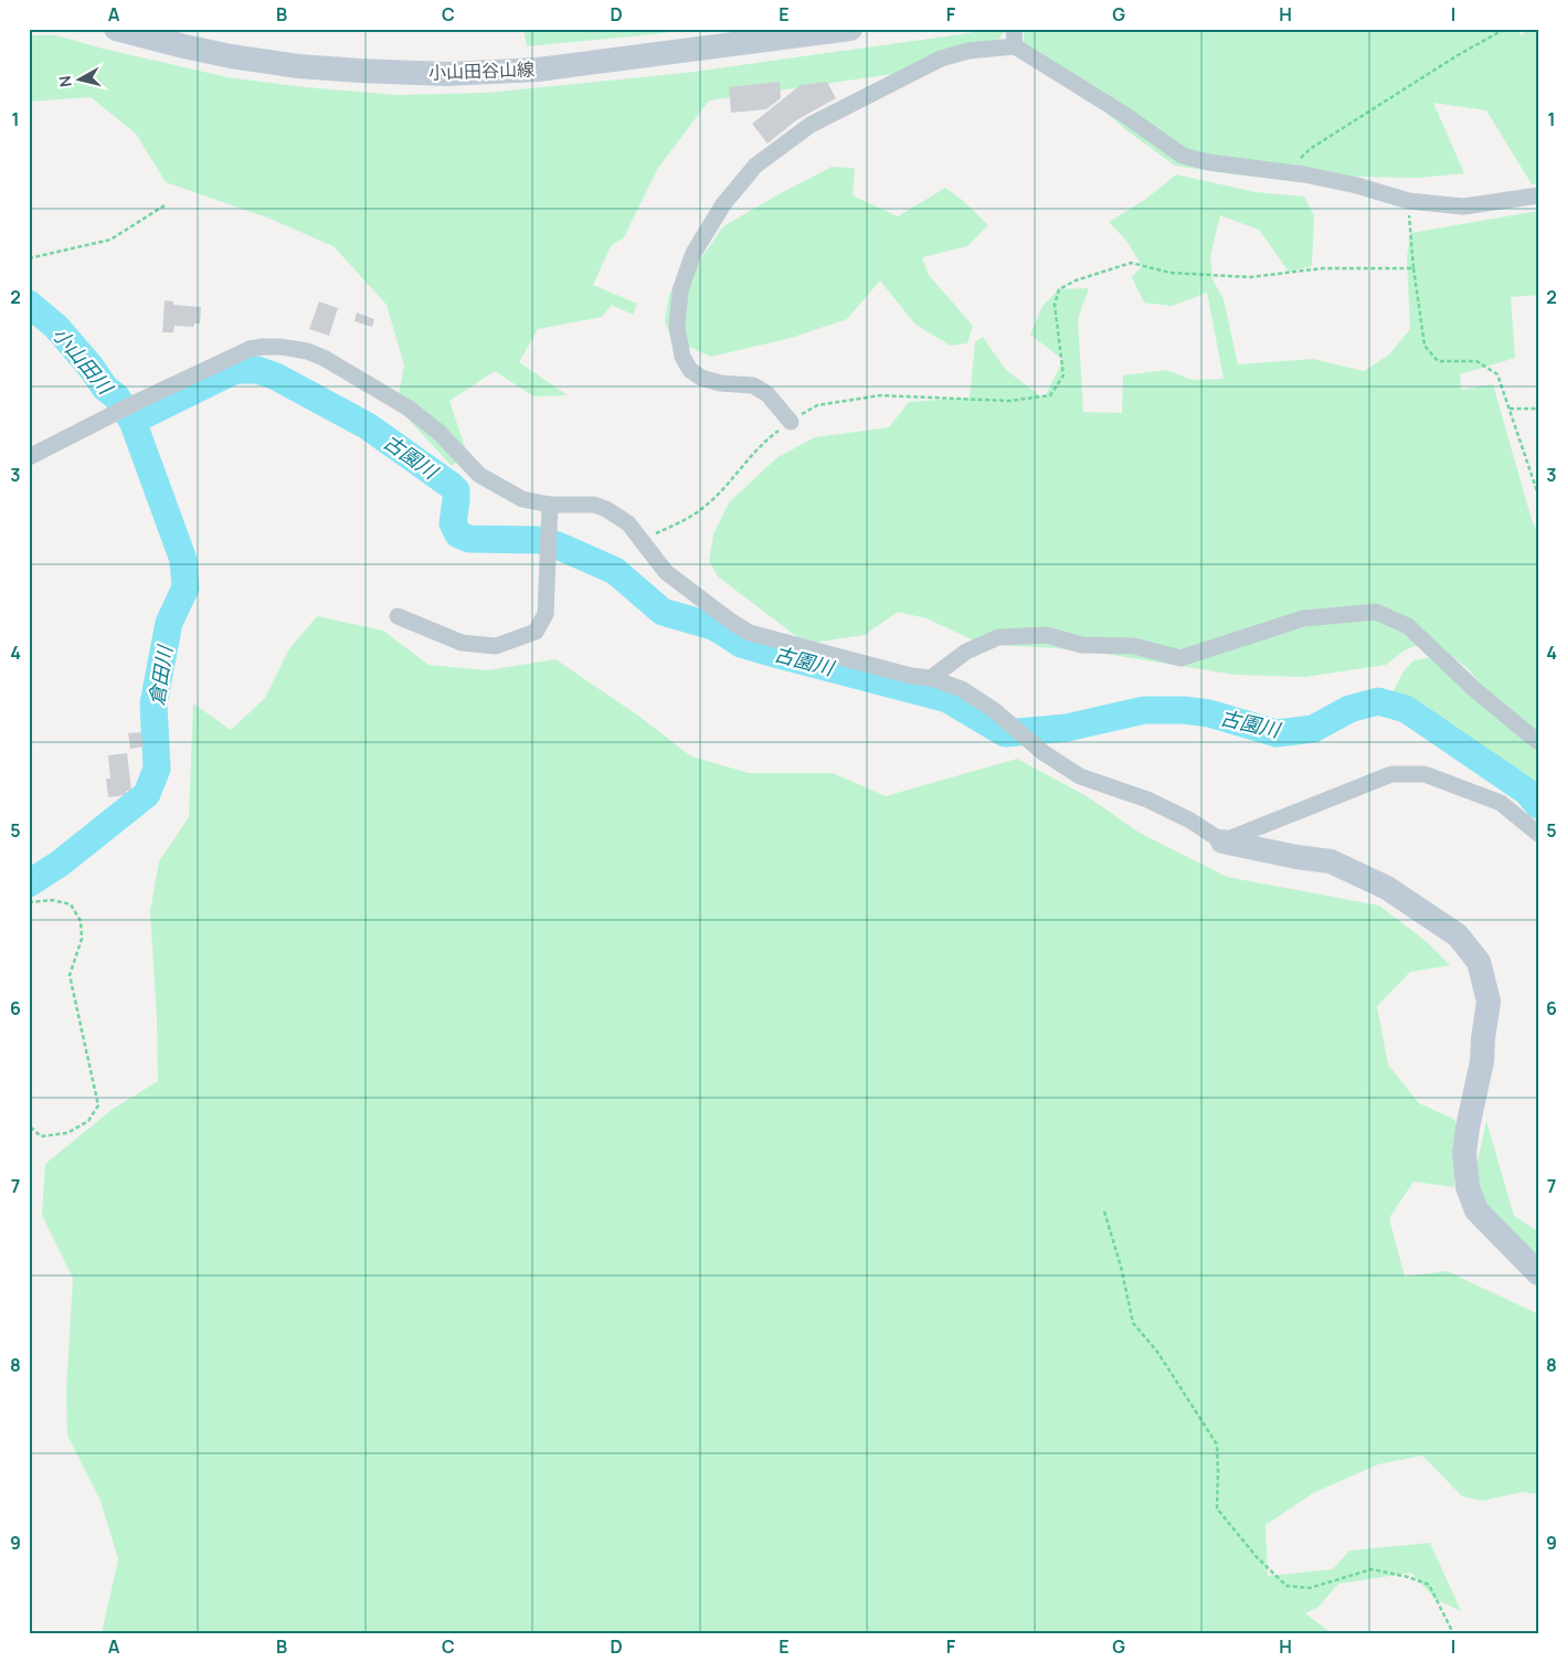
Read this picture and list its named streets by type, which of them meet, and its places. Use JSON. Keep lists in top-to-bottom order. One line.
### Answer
{"streets":{"main road":["小山田谷山線"]},"water":["小山田川","古園川","倉田川"],"north":"left","grid":{"columns":["A","B","C","D","E","F","G","H","I"],"rows":["1","2","3","4","5","6","7","8","9"]}}
